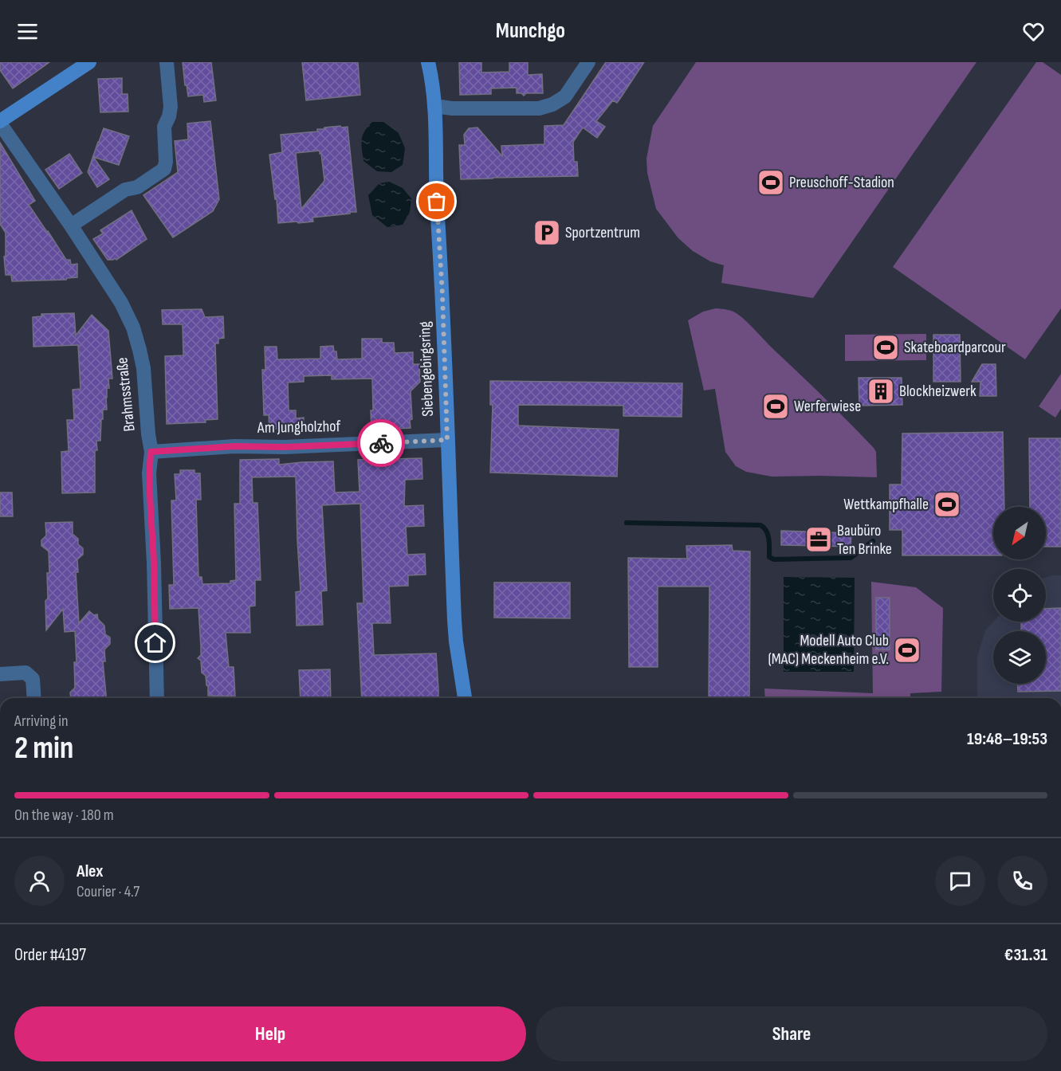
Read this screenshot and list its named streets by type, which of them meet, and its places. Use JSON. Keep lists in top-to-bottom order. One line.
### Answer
{"streets":{"street":["Siebengebirgsring","Brahmsstraße","Am Jungholzhof"]},"crossings":[["Siebengebirgsring","Am Jungholzhof"],["Brahmsstraße","Am Jungholzhof"]],"places":{"sports":["Preuschoff-Stadion","Skateboardparcour","Werferwiese","Wettkampfhalle","Modell Auto Club (MAC) Meckenheim e.V."],"parking":["Sportzentrum"],"building":["Blockheizwerk"],"office":["Baubüro Ten Brinke"]},"north":"bottom left","page":{"header":"Munchgo","heading":["2 min","Arriving in","19:48–19:53"],"panel":["Alex","Courier · 4.7","Order #4197","€31.31"],"bar":"On the way · 180 m","buttons":["Help","Share"]}}
